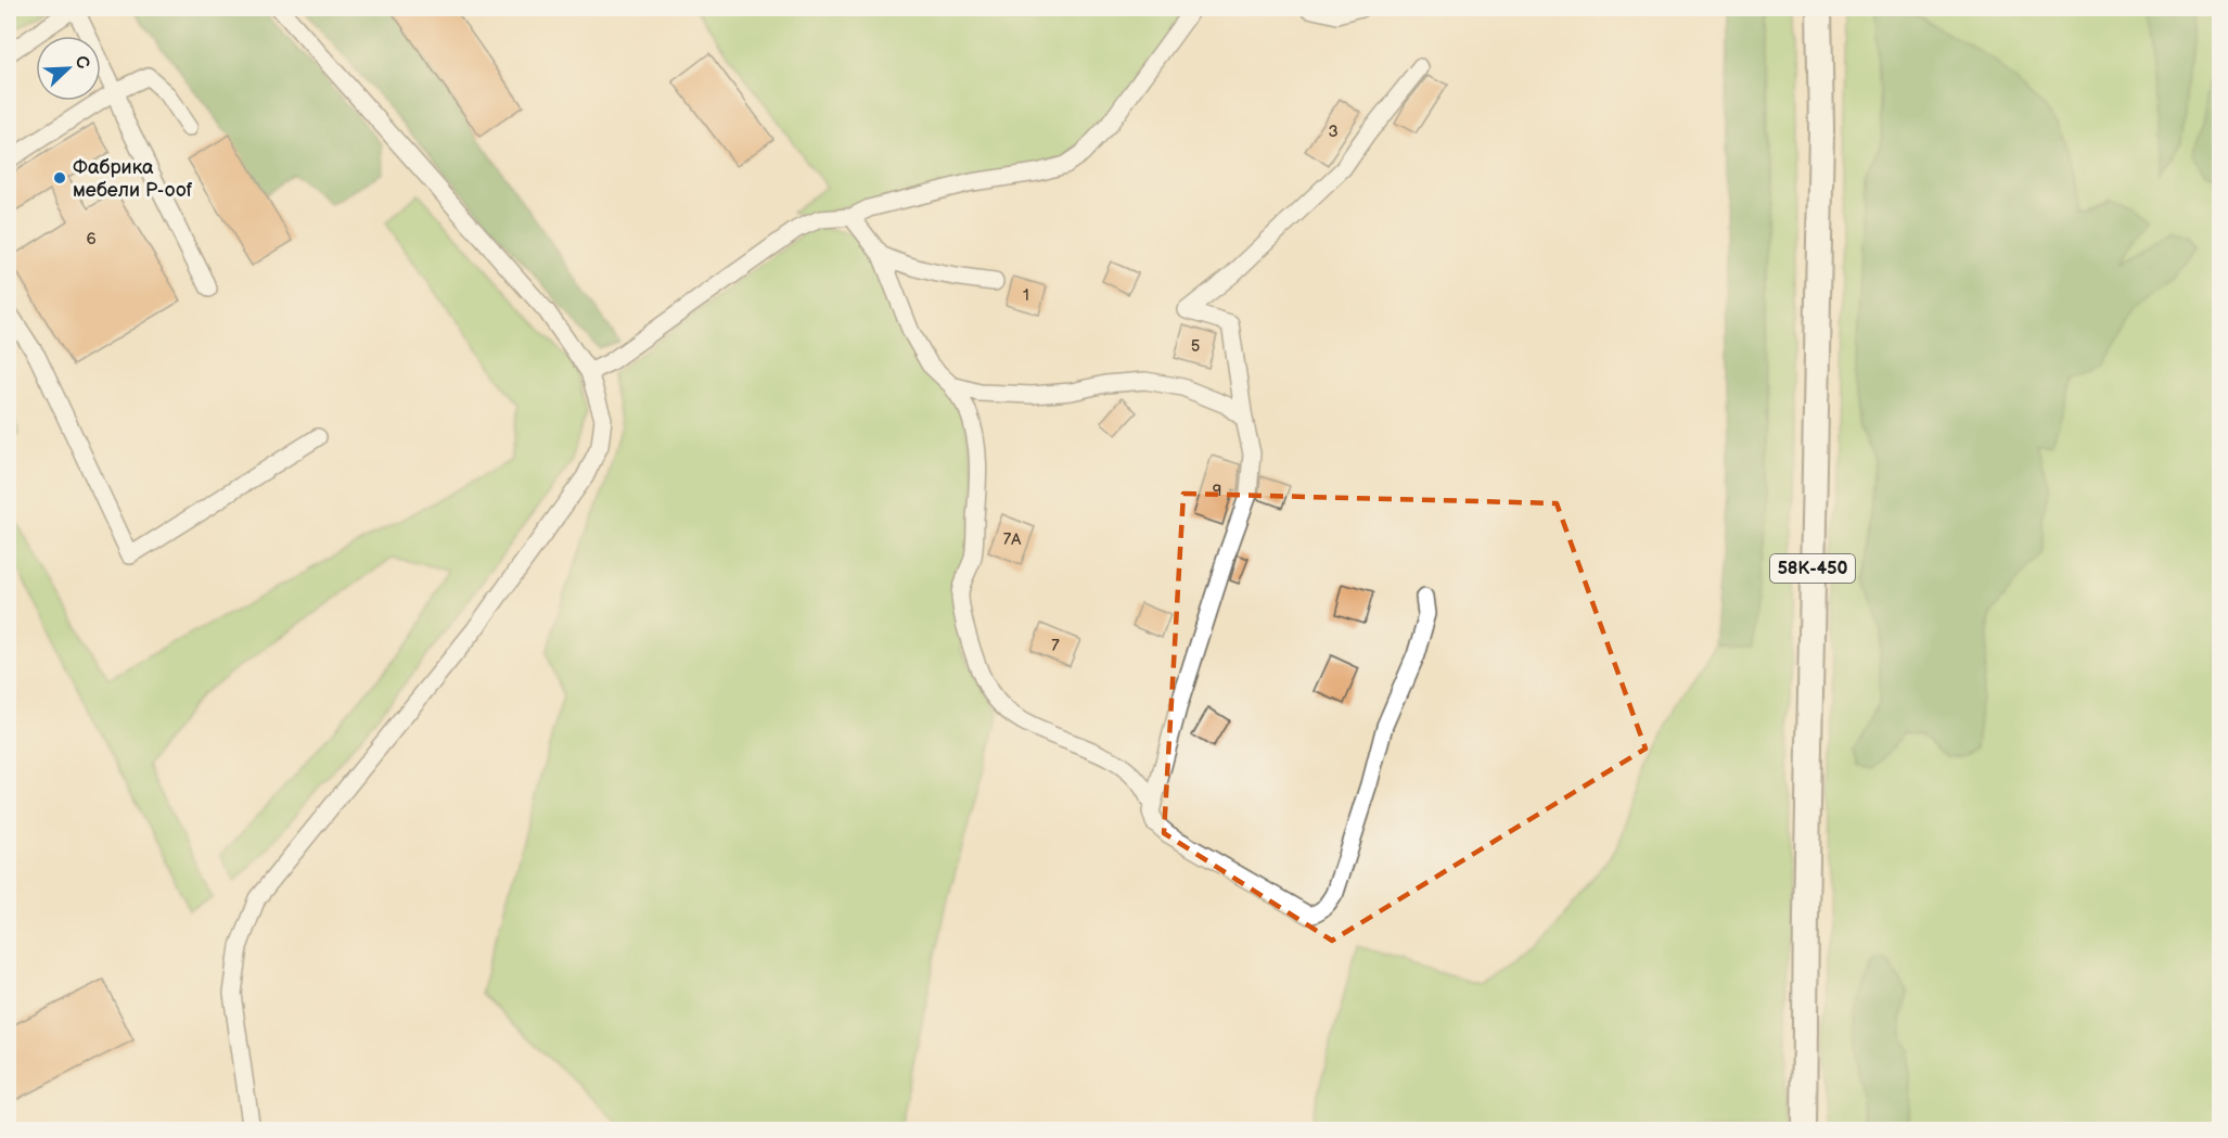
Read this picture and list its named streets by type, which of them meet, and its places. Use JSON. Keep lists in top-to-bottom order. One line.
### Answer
{"streets":{"highway":["58К-450"]},"places":["Фабрика мебели P-oof"],"house_numbers":["3","6","1","5","9","7А","7"],"north":"top right"}
